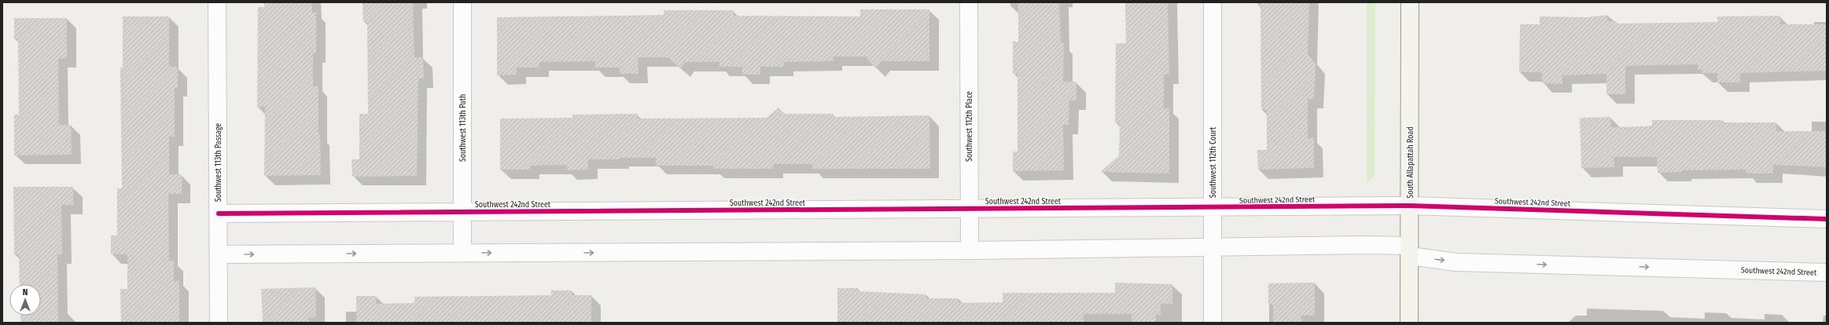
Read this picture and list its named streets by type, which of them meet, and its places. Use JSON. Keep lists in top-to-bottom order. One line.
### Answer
{"streets":{"main road":["South Allapattah Road"],"street":["Southwest 112th Place","Southwest 113th Path","Southwest 113th Passage","Southwest 112th Court","Southwest 242nd Street"]},"crossings":[["Southwest 112th Place","Southwest 242nd Street"],["Southwest 113th Path","Southwest 242nd Street"],["Southwest 113th Passage","Southwest 242nd Street"],["Southwest 112th Court","Southwest 242nd Street"],["South Allapattah Road","Southwest 242nd Street"]],"north":"top"}
